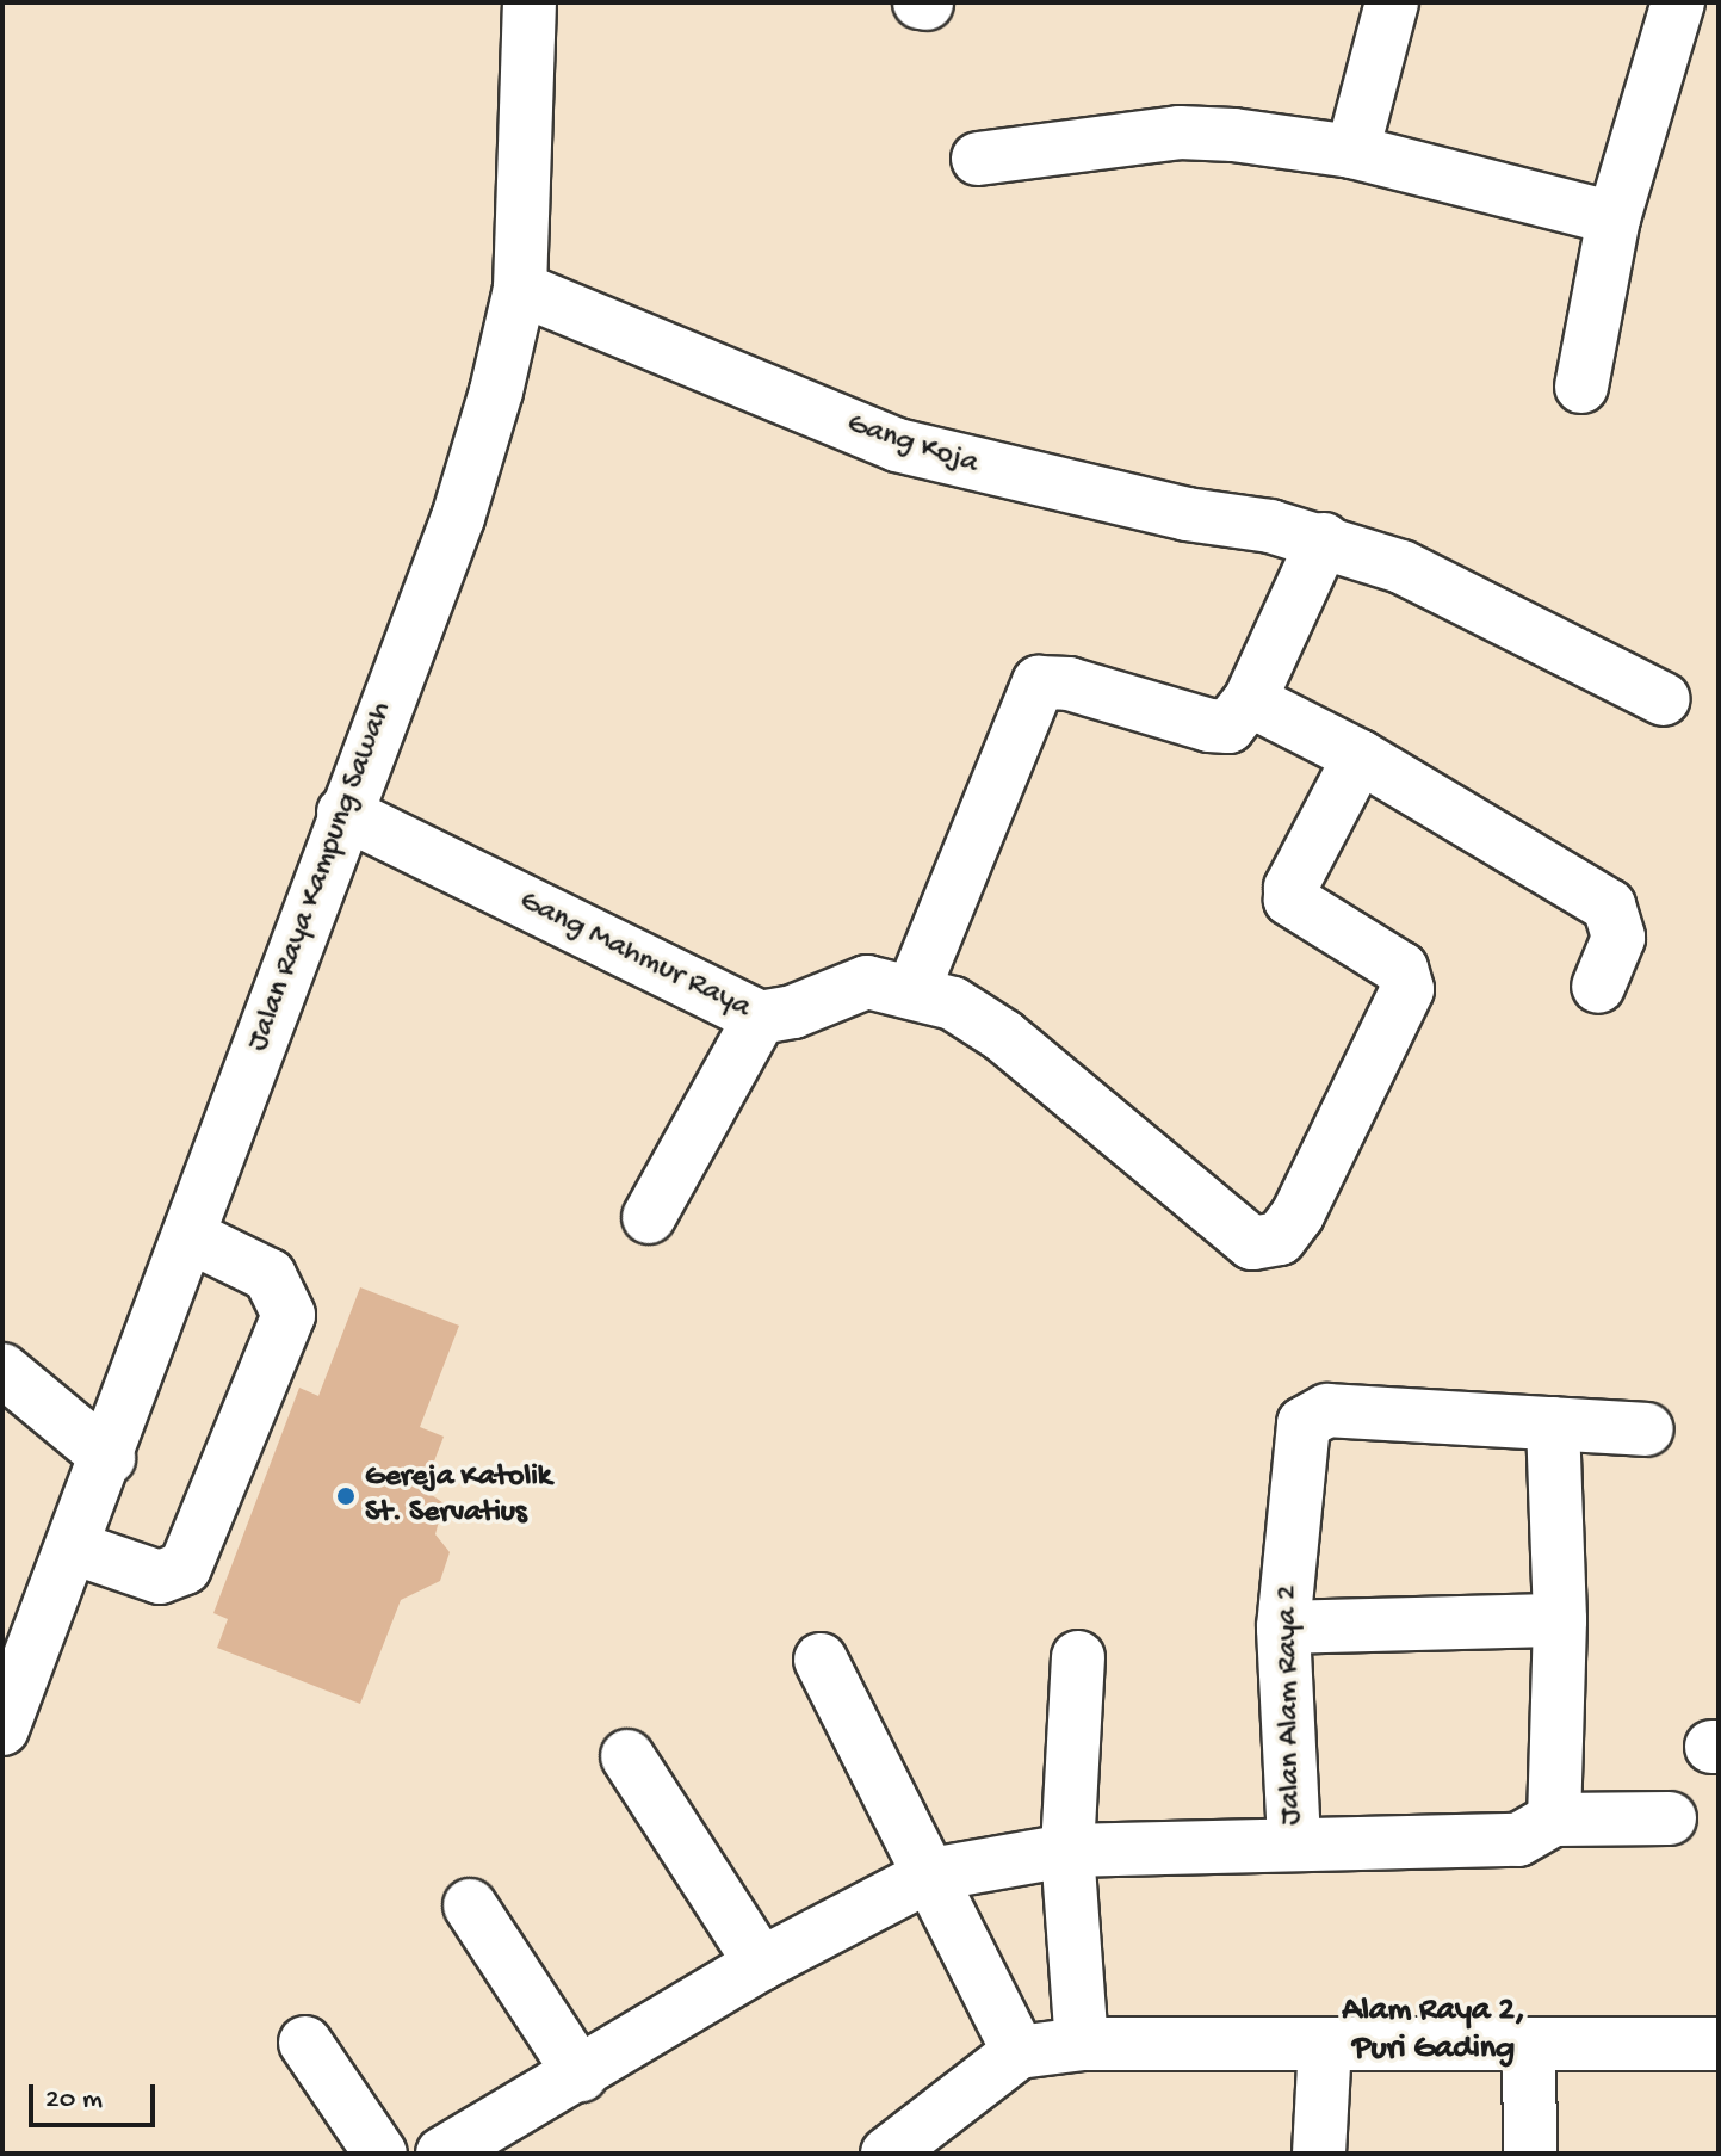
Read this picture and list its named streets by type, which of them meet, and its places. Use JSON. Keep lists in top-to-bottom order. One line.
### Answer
{"streets":{"street":["Gang Koja","Jalan Raya Kampung Sawah","Gang Mahmur Raya","Jalan Alam Raya 2"]},"crossings":[["Gang Koja","Jalan Raya Kampung Sawah"],["Jalan Raya Kampung Sawah","Gang Mahmur Raya"]],"districts":["Alam Raya 2, Puri Gading"],"places":["Gereja Katolik St. Servatius"],"scale_bar":"20 m"}
